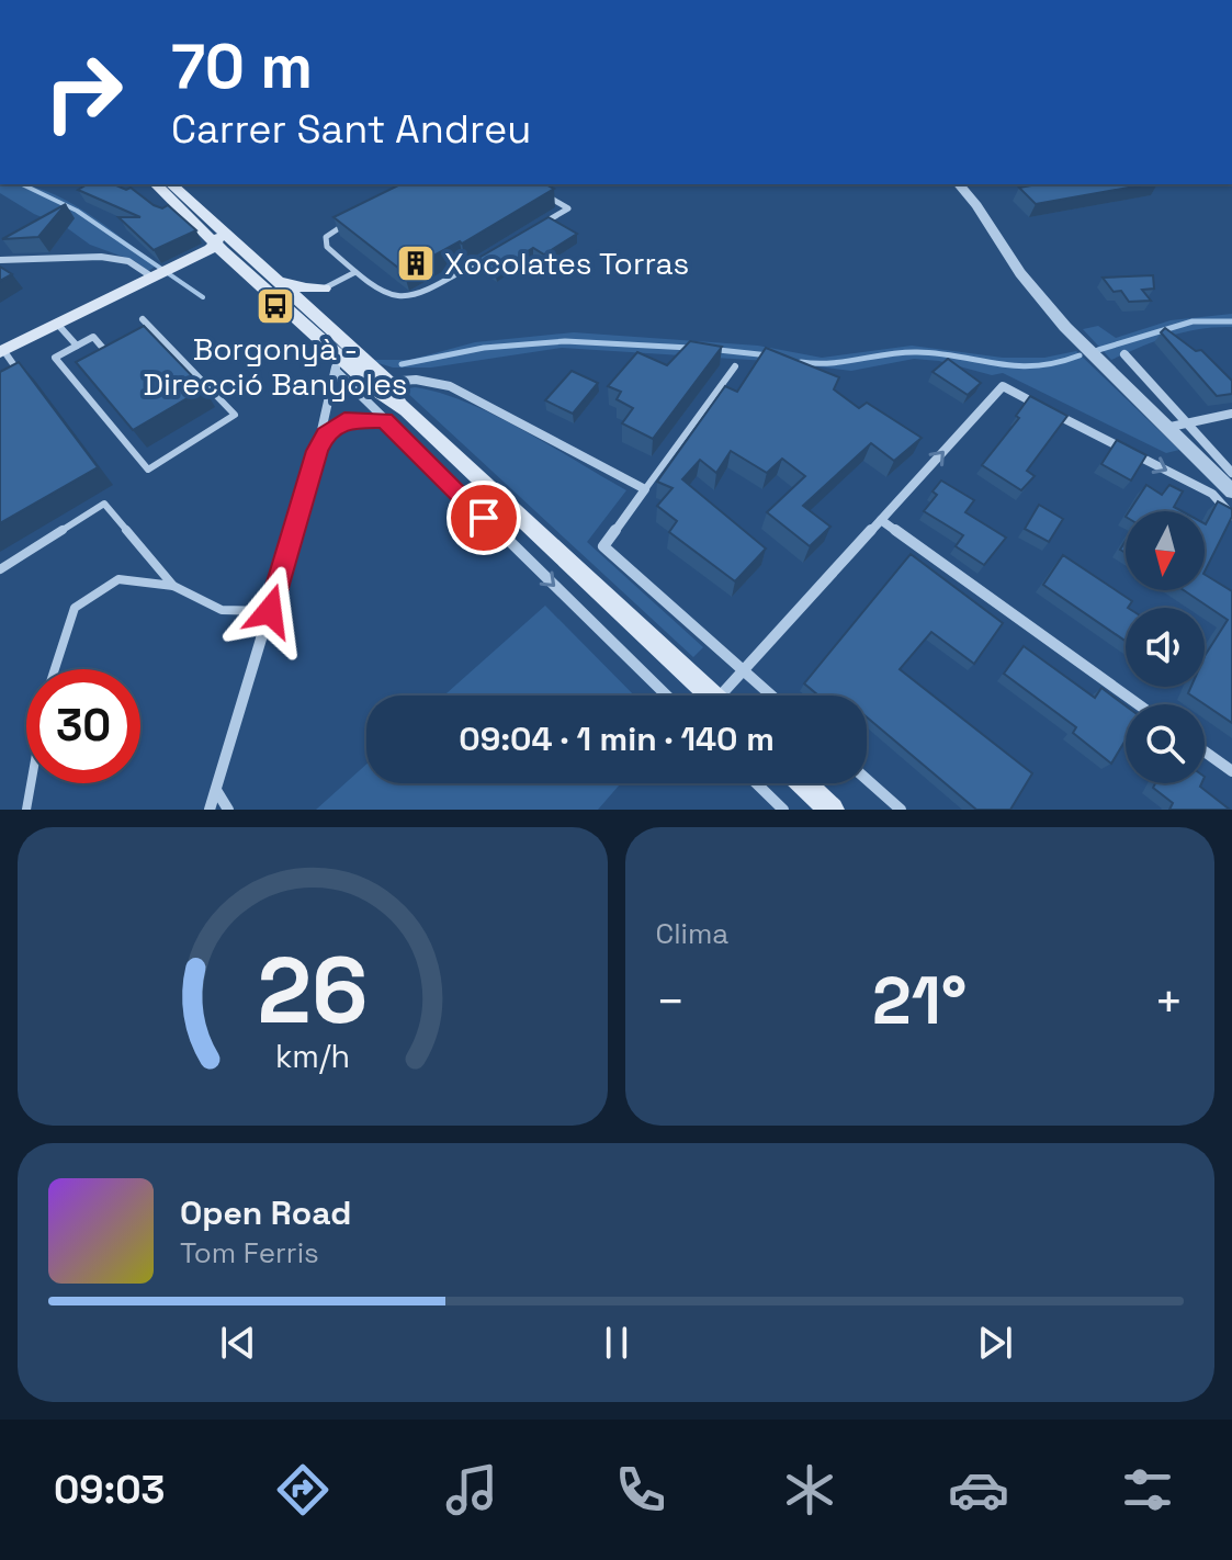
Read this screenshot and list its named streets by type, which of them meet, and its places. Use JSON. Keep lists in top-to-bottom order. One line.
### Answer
{"places":{"building":["Xocolates Torras"],"bus stop":["Borgonyà - Direcció Banyoles"]},"north":"bottom","page":{"turn":["70 m","Carrer Sant Andreu"],"limit":"30","trip":"09:04 · 1 min · 140 m","tile":"Clima","heat":["−","21°","+"],"song":["Open Road","Tom Ferris"],"tabs":"09:03","gauge":["26","km/h"]}}
